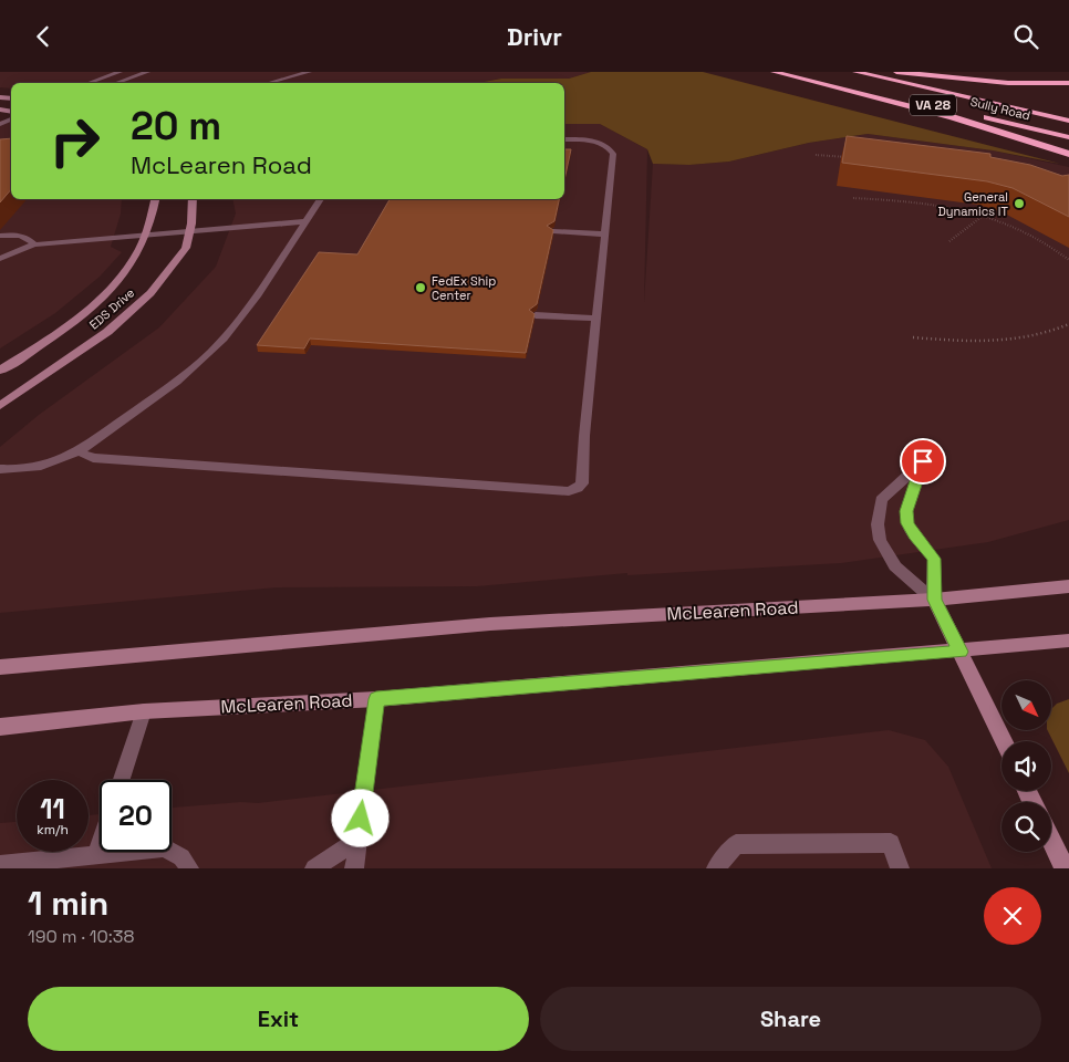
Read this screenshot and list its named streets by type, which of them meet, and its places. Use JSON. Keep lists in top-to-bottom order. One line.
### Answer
{"streets":{"highway":["VA 28","Sully Road"],"main road":["EDS Drive","McLearen Road"]},"places":["General Dynamics IT","FedEx Ship Center"],"north":"bottom right","page":{"header":"Drivr","turn":["20 m","McLearen Road"],"speed":"11 km/h","limit":"20","heading":["1 min","190 m · 10:38"],"buttons":["Exit","Share"]}}
